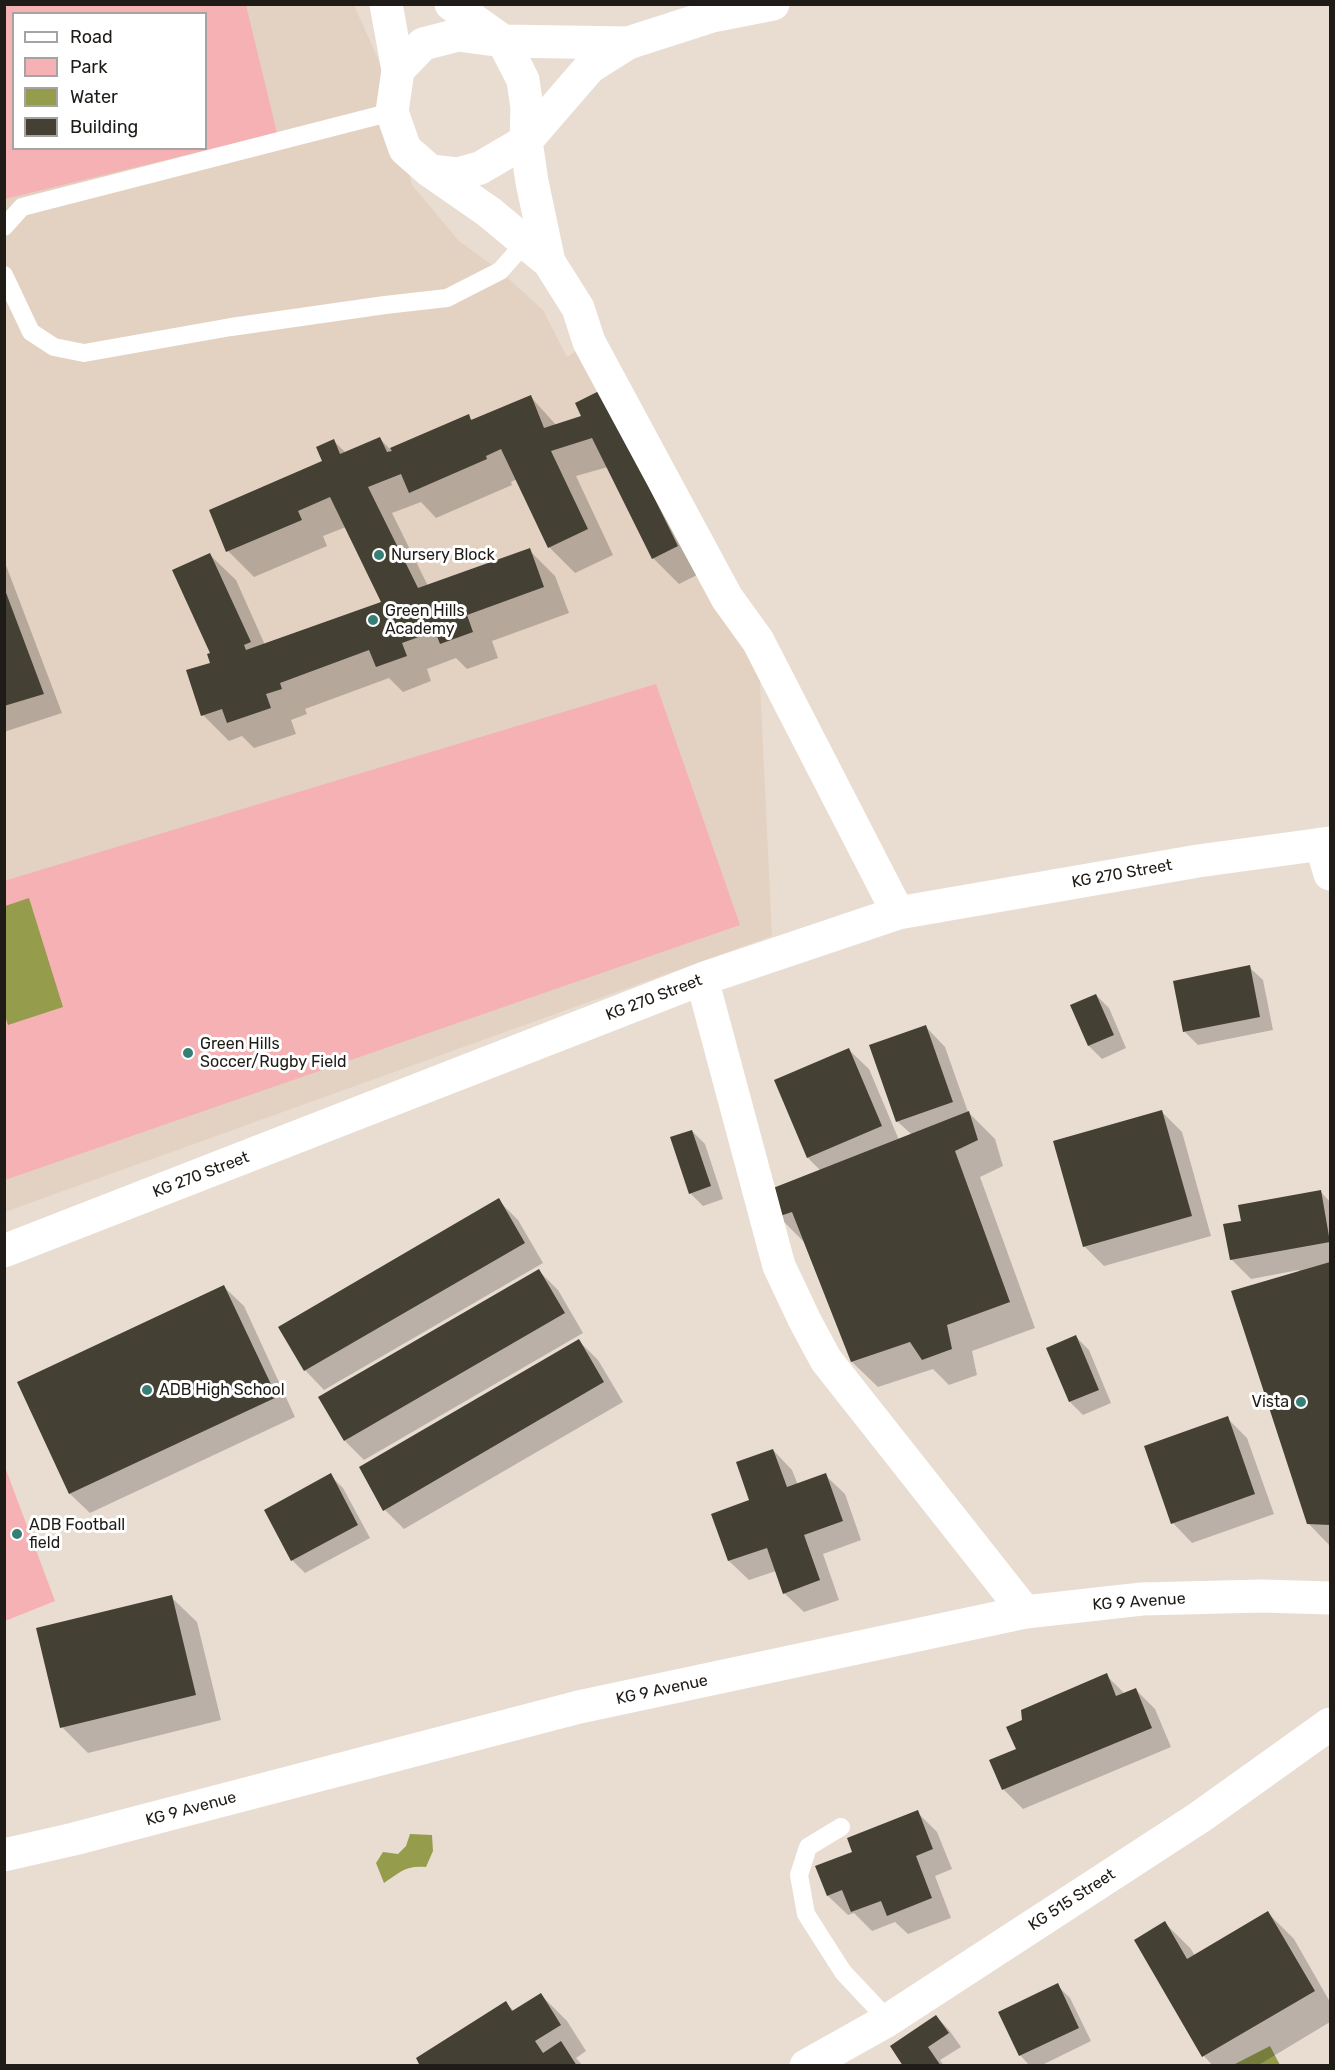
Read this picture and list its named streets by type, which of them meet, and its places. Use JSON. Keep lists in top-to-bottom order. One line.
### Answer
{"streets":{"street":["KG 270 Street","KG 9 Avenue","KG 515 Street"]},"places":["Nursery Block","Green Hills Academy","Green Hills Soccer/Rugby Field","ADB High School","Vista","ADB Football field"],"legend":["Road","Park","Water","Building"]}
